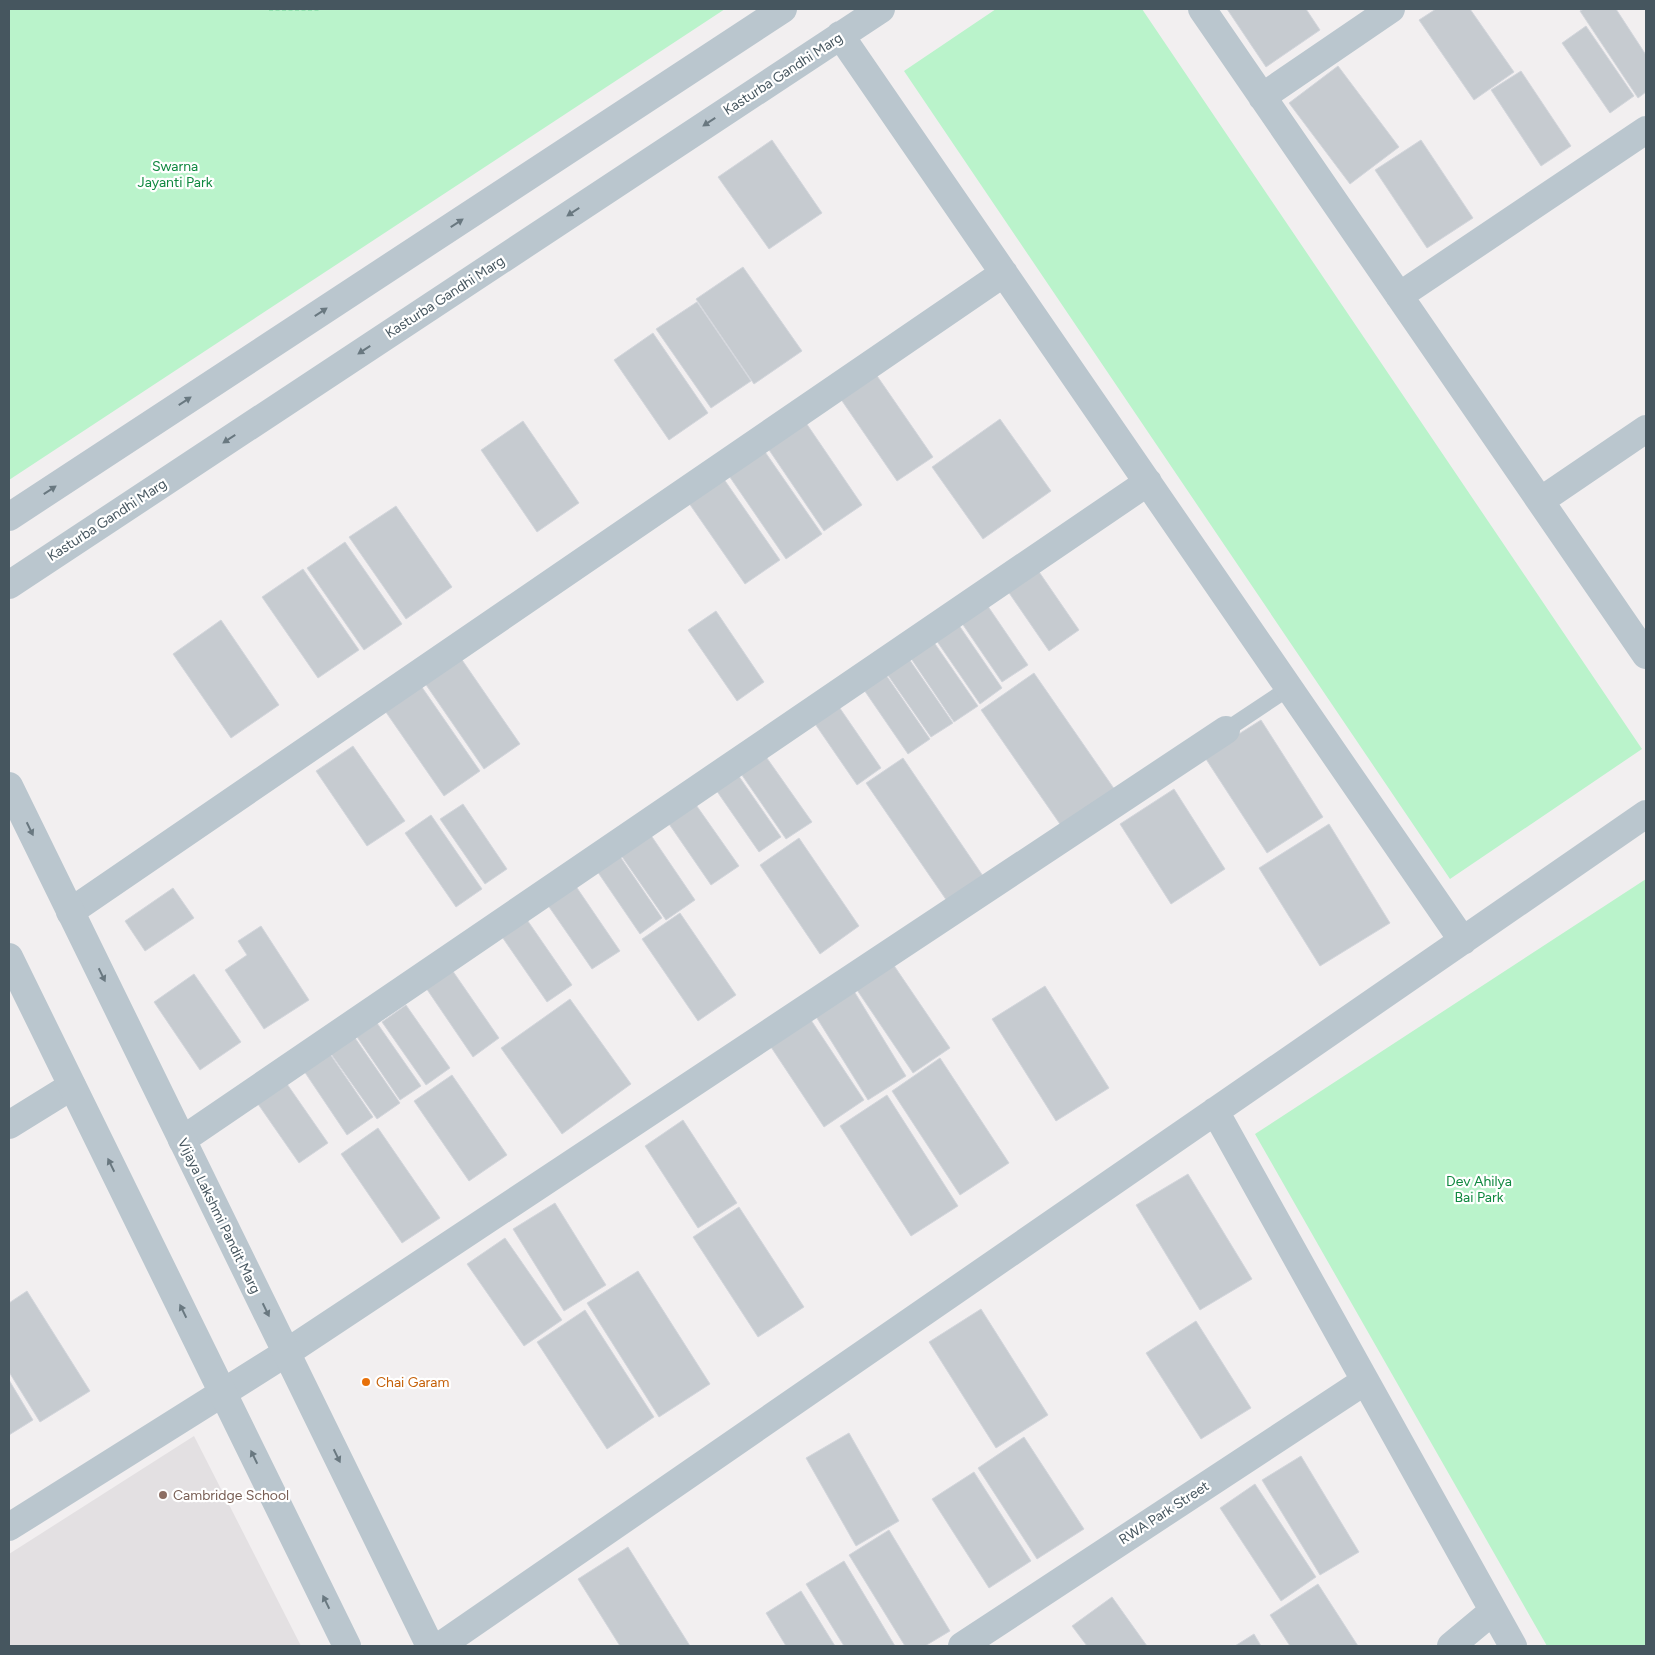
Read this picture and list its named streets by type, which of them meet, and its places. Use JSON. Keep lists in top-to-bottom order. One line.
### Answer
{"streets":{"street":["Kasturba Gandhi Marg","Vijaya Lakshmi Pandit Marg","RWA Park Street"]},"parks":["Swarna Jayanti Park","Dev Ahilya Bai Park"],"places":["Chai Garam","Cambridge School"]}
